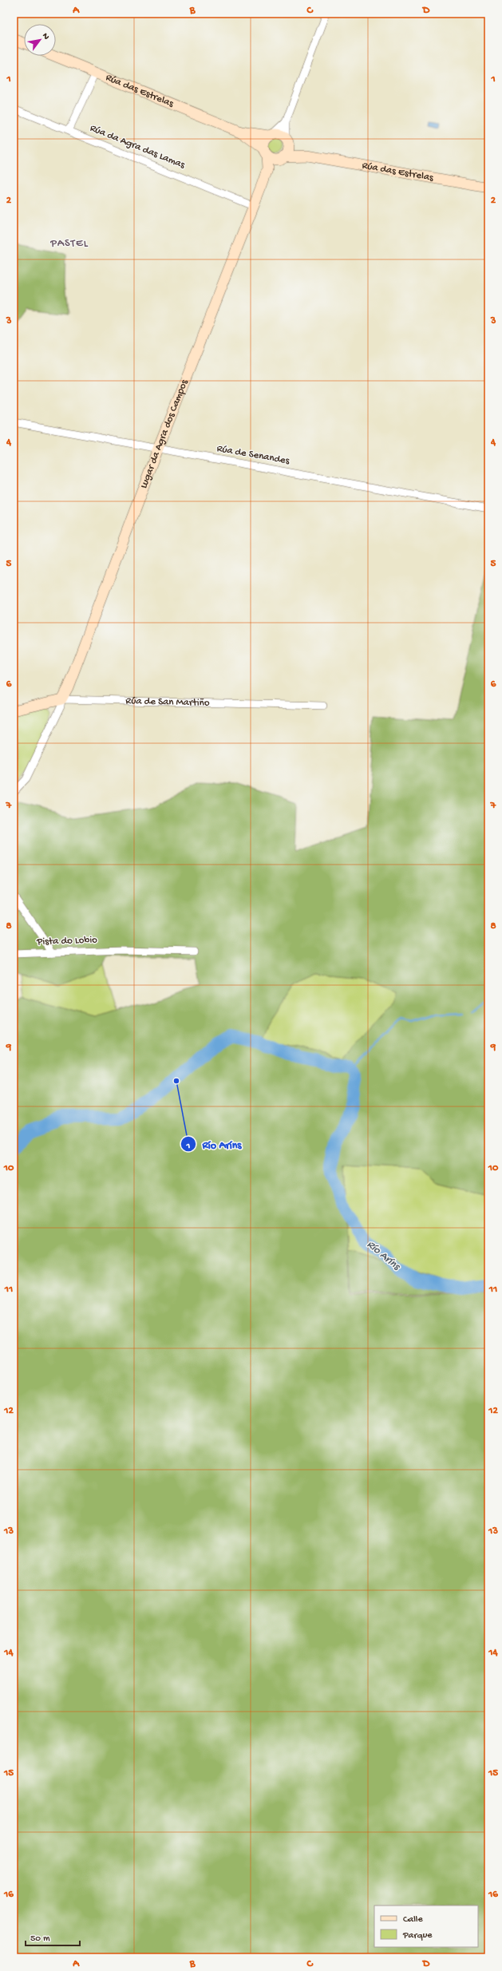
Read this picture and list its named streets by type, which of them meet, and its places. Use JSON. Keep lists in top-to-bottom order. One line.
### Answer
{"streets":{"street":["Rúa das Estrelas","Rúa da Agra das Lamas","Lugar da Agra dos Campos","Rúa de Senandes","Rúa de San Martiño","Pista do Lobio"]},"crossings":[["Rúa das Estrelas","Lugar da Agra dos Campos"],["Rúa da Agra das Lamas","Lugar da Agra dos Campos"],["Lugar da Agra dos Campos","Rúa de Senandes"],["Lugar da Agra dos Campos","Rúa de San Martiño"]],"districts":["PASTEL"],"water":["Río Aríns"],"places":["Río Aríns"],"legend":["Calle","Parque"],"scale_bar":"50 m","north":"top right","grid":{"columns":["A","B","C","D"],"rows":["1","2","3","4","5","6","7","8","9","10","11","12","13","14","15","16"]}}
